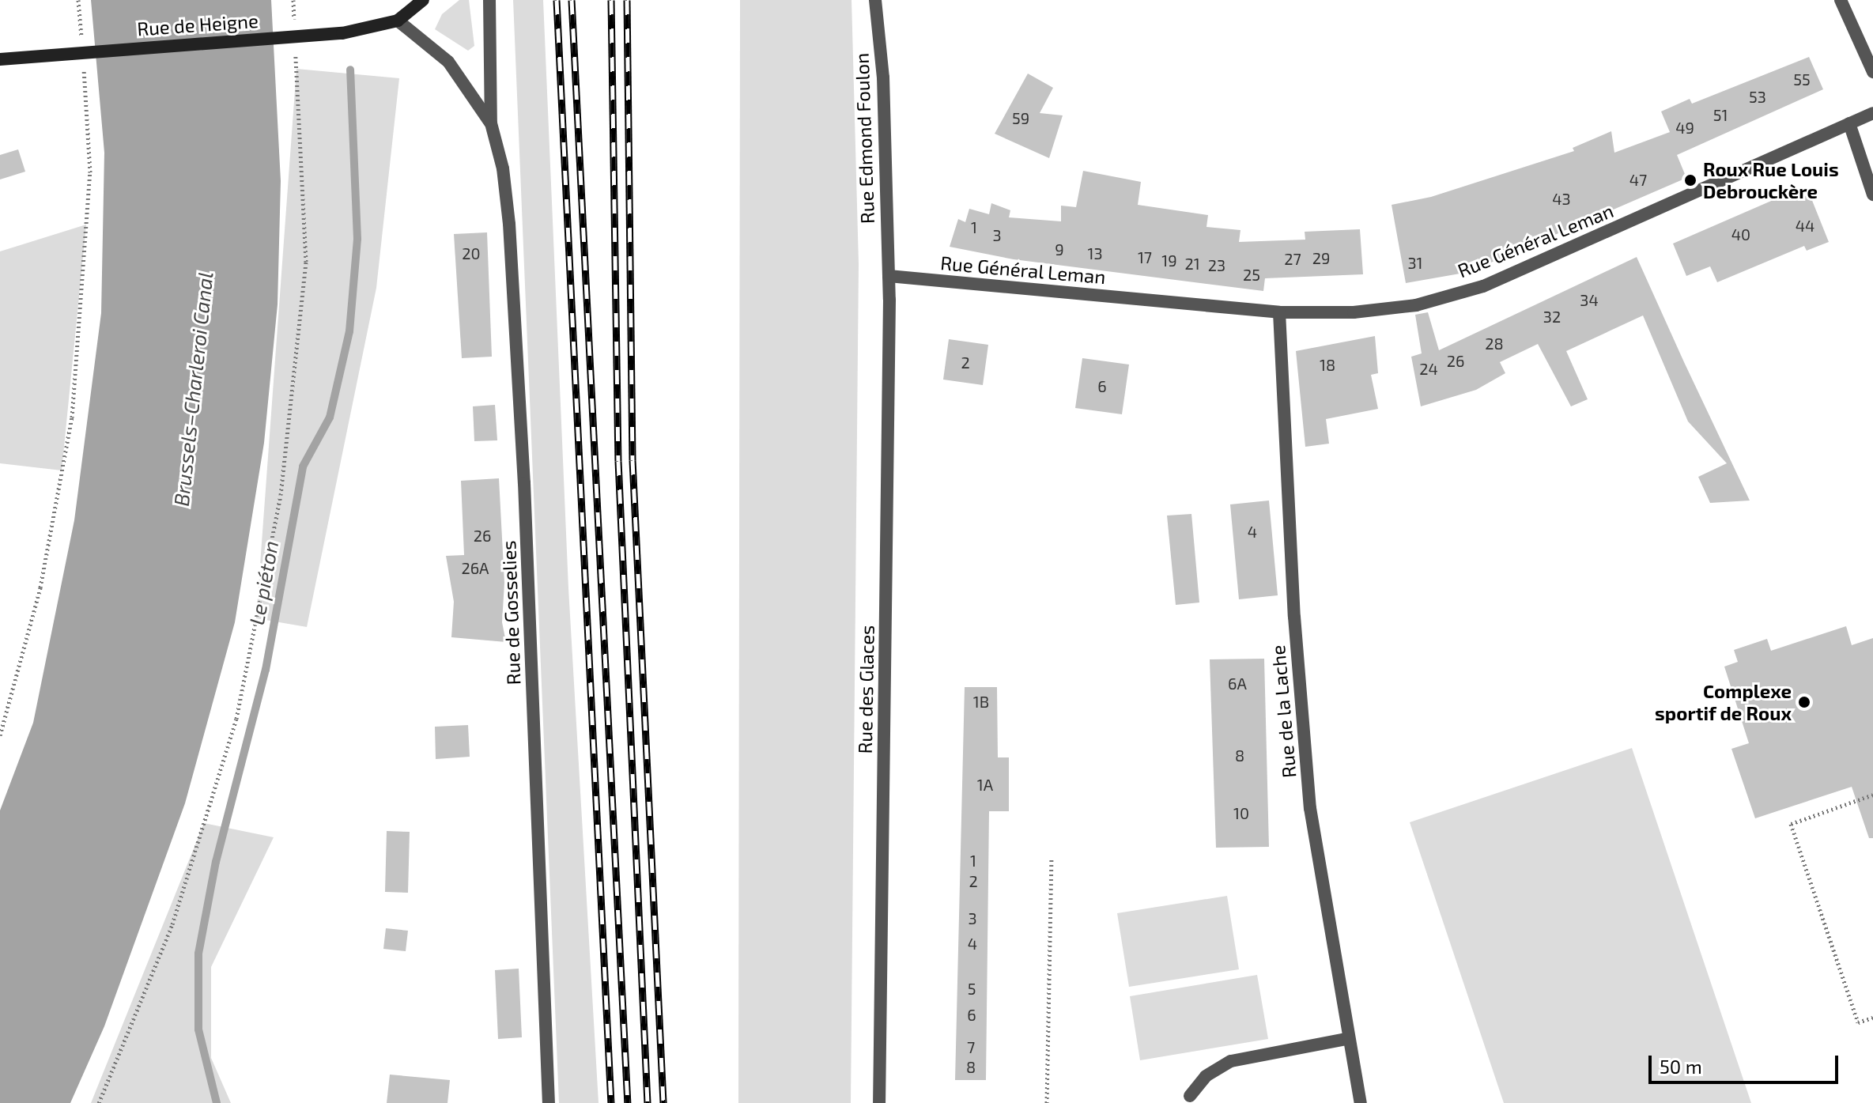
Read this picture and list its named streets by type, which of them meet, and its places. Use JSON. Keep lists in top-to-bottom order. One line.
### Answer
{"streets":{"street":["Rue de Heigne","Rue Edmond Foulon","Rue Général Leman","Rue de Gosselies","Rue des Glaces","Rue de la Lache"]},"crossings":[["Rue de Heigne","Rue de Gosselies"],["Rue Edmond Foulon","Rue Général Leman"],["Rue Edmond Foulon","Rue des Glaces"],["Rue Général Leman","Rue des Glaces"],["Rue Général Leman","Rue de la Lache"]],"water":["Brussels–Charleroi Canal","Le piéton"],"places":["Roux Rue Louis Debrouckère","Complexe sportif de Roux"],"house_numbers":["55","53","51","59","49","47","43","44","1","40","3","9","20","13","17","29","27","19","31","21","23","25","34","32","28","26","2","18","24","6","4","26","26A","6A","1B","8","1A","10","1","2","3","4","5","6","7","8"],"scale_bar":"50 m"}
